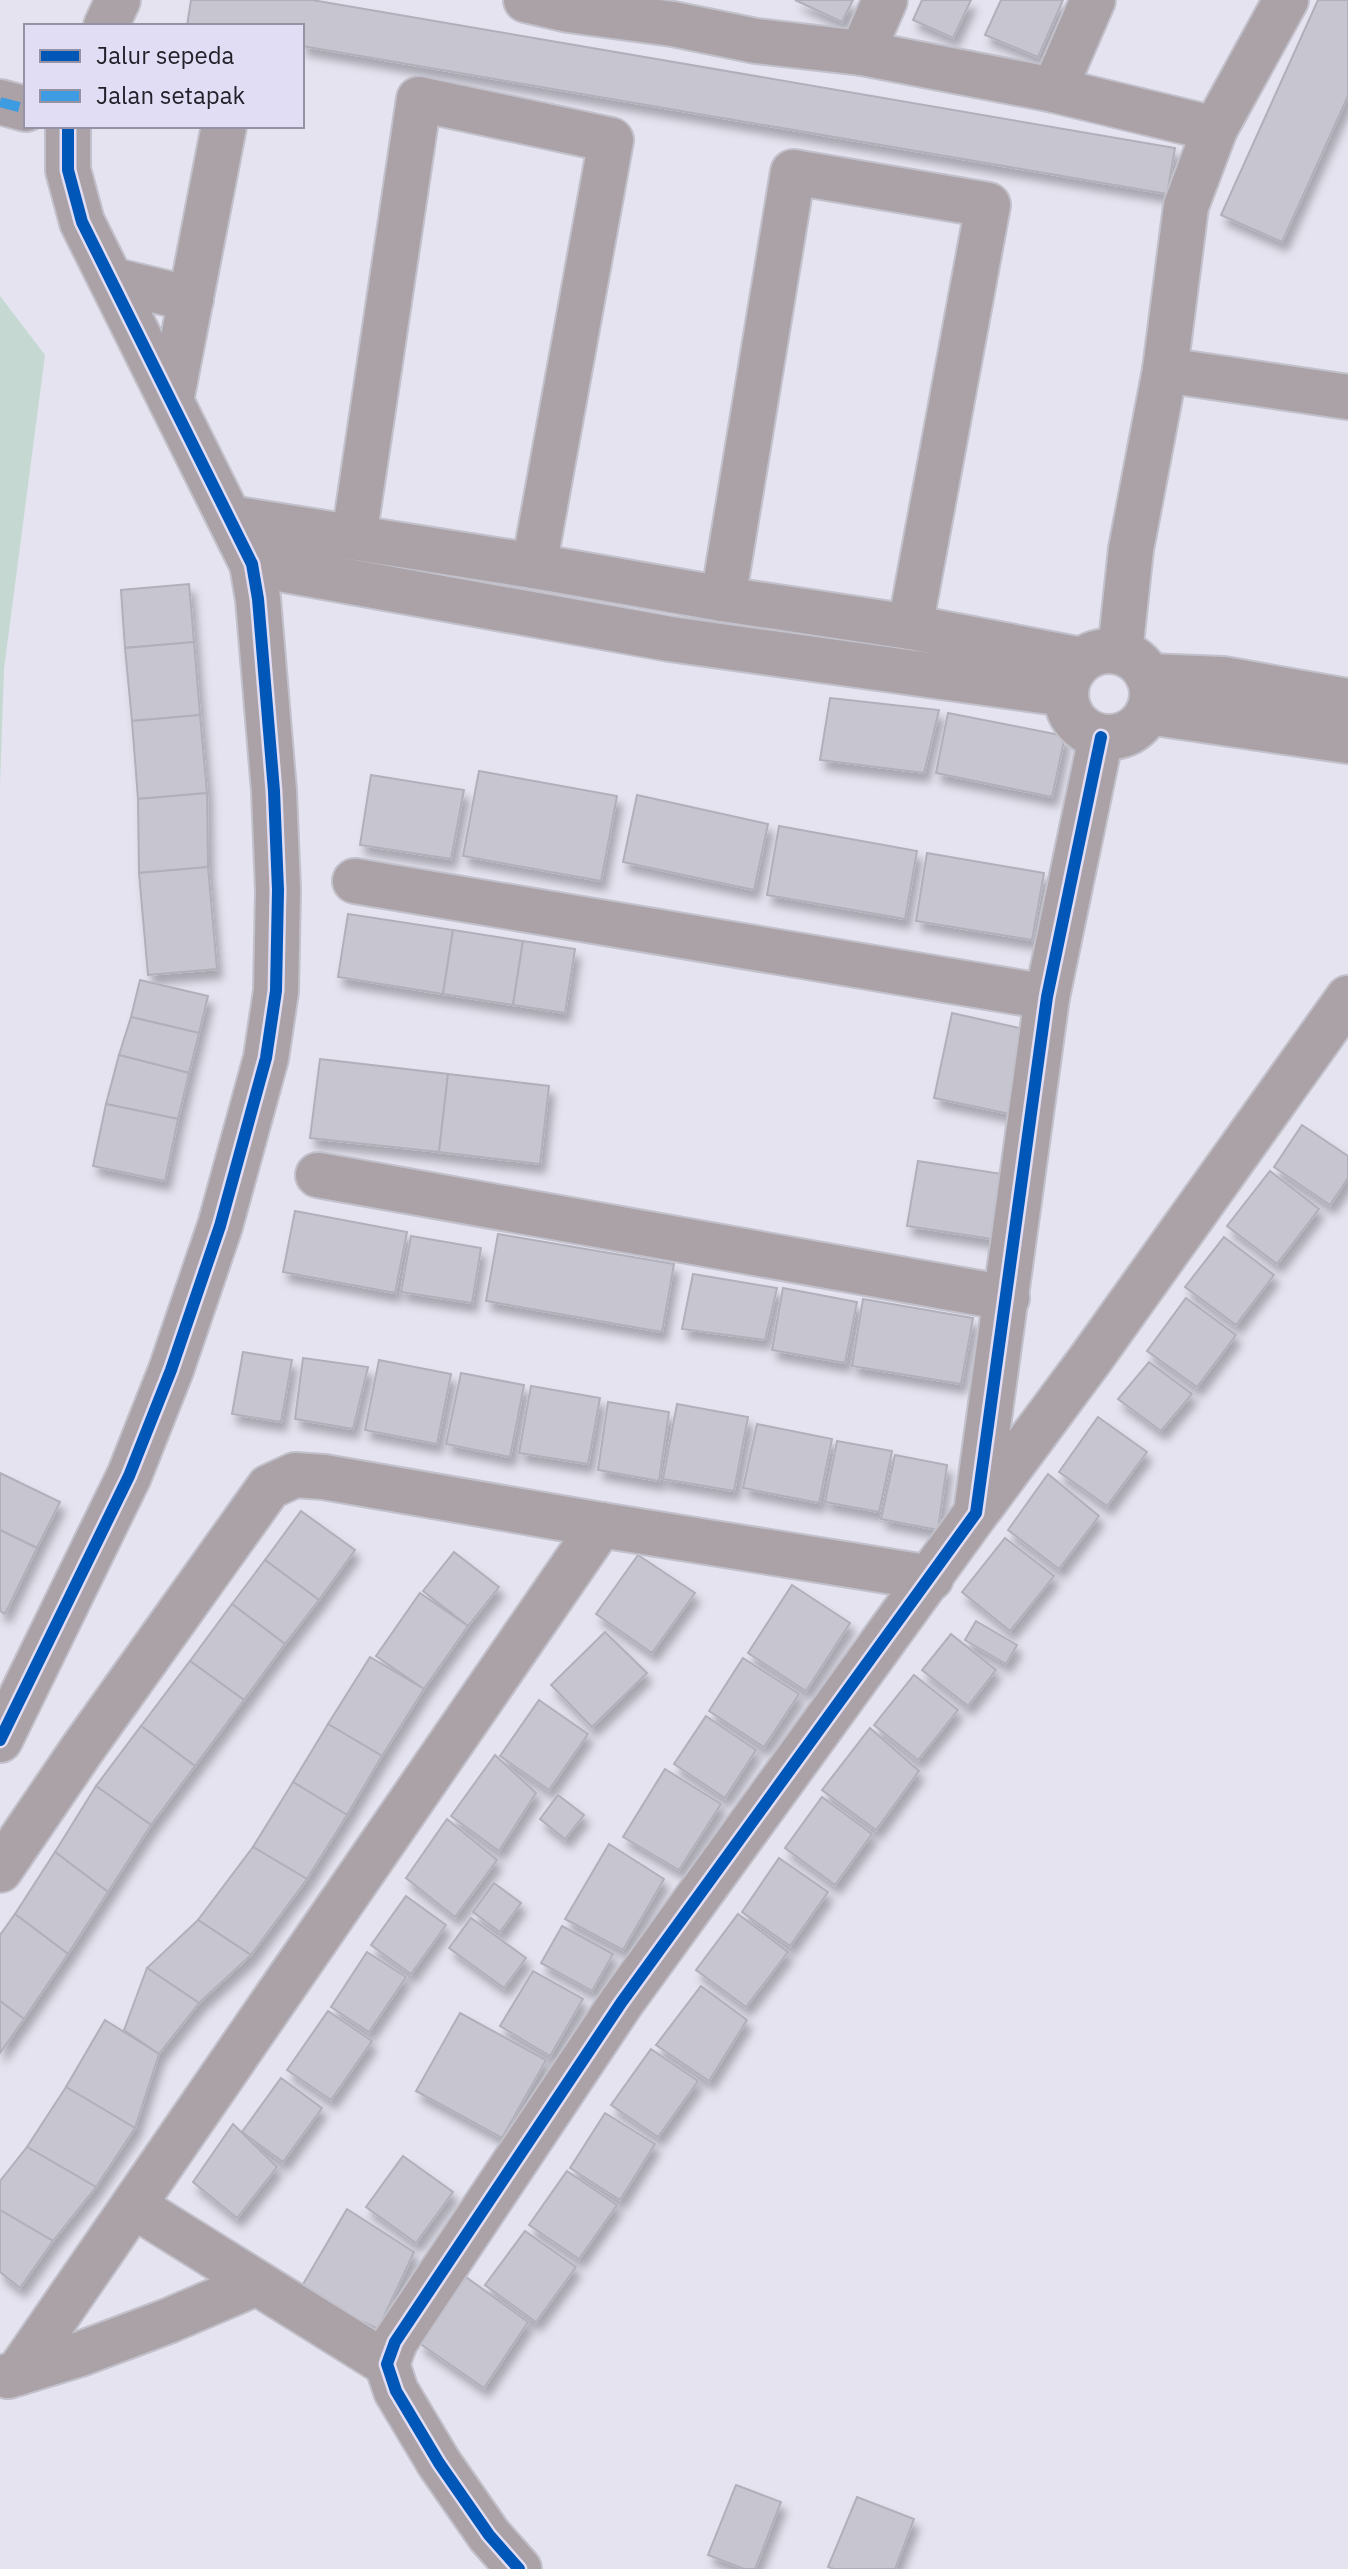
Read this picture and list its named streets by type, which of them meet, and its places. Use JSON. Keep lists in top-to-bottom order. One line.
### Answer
{"legend":["Jalur sepeda","Jalan setapak"]}
